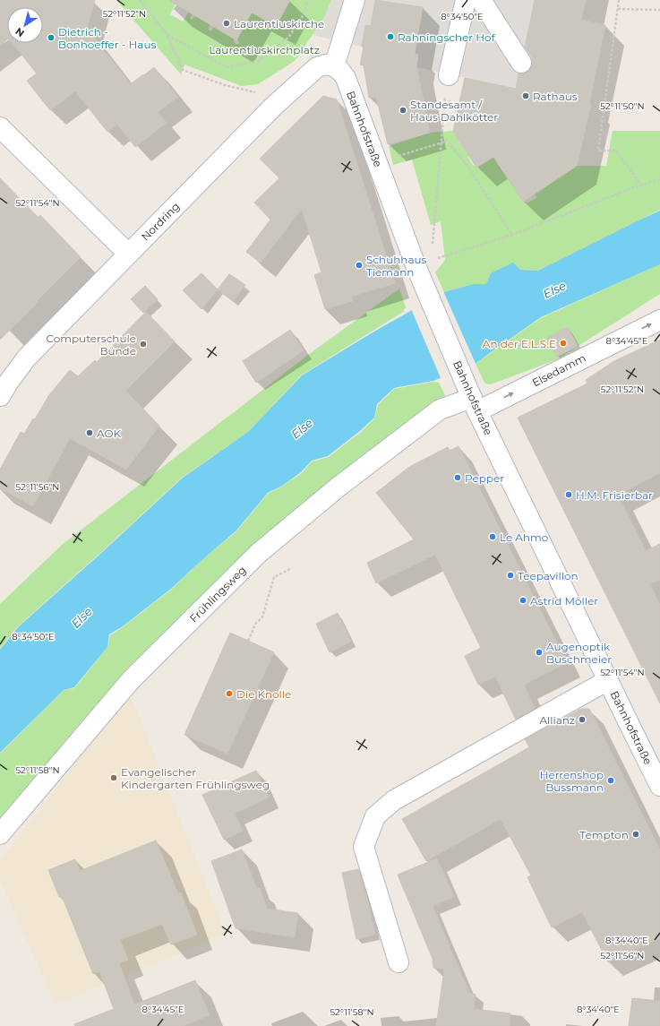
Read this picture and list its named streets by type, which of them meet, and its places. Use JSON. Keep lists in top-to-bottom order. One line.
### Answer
{"streets":{"street":["Bahnhofstraße","Nordring","Elsedamm","Frühlingsweg"]},"crossings":[["Bahnhofstraße","Nordring"],["Bahnhofstraße","Elsedamm"],["Bahnhofstraße","Frühlingsweg"],["Elsedamm","Frühlingsweg"]],"one_way":["Elsedamm"],"water":["Else"],"parks":["Laurentiuskirchplatz"],"places":["Laurentiuskirche","Rahningscher Hof","Dietrich - Bonhoeffer - Haus","Rathaus","Standesamt / Haus Dahlkötter","Schuhhaus Tiemann","An der E.L.S.E","Computerschule Bünde","AOK","Pepper","H.M. Frisierbar","Le Ahmo","Teepavillon","Astrid Möller","Augenoptik Buschmeier","Die Knolle","Allianz","Evangelischer Kindergarten Frühlingsweg","Herrenshop Bussmann","Tempton"],"north":"bottom left","coordinates":["52°11'52\"N","8°34'50\"E","52°11'50\"N","52°11'54\"N","8°34'45\"E","52°11'56\"N","52°11'58\"N","8°34'40\"E"]}
